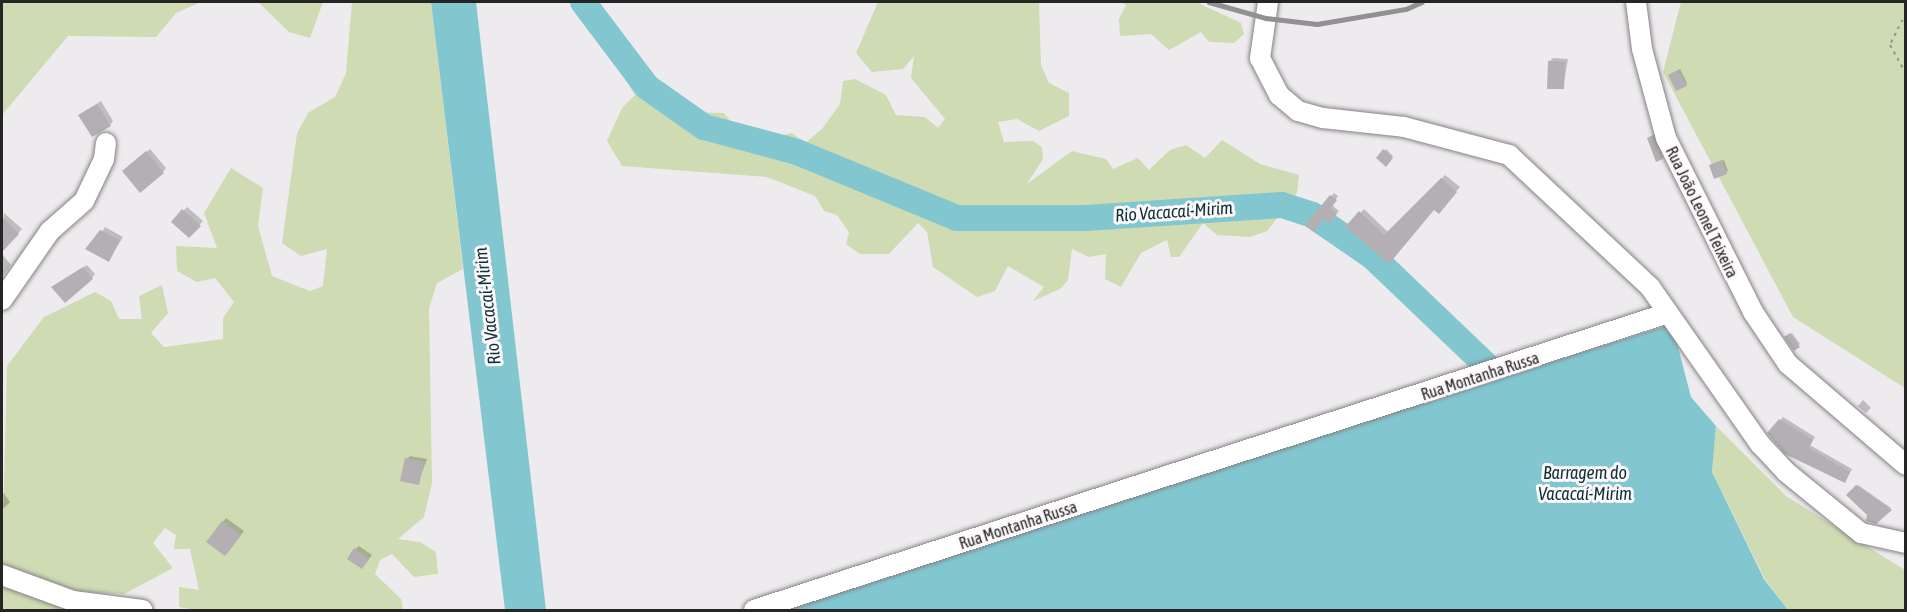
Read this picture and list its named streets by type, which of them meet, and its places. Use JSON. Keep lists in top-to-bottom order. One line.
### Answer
{"streets":{"street":["Rua João Leonel Teixeira","Rua Montanha Russa"]},"water":["Rio Vacacaí-Mirim","Barragem do Vacacaí-Mirim"]}
